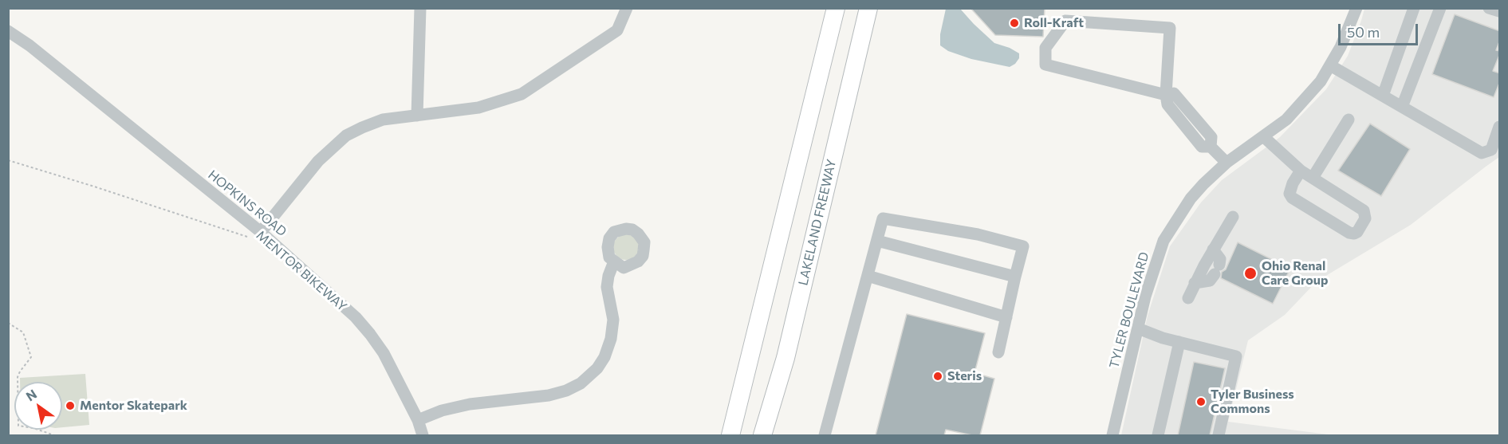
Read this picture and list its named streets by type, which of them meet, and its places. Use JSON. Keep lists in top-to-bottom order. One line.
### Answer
{"streets":{"highway":["LAKELAND FREEWAY"],"street":["HOPKINS ROAD","TYLER BOULEVARD"],"path":["MENTOR BIKEWAY"]},"places":["Roll-Kraft","Ohio Renal Care Group","Steris","Tyler Business Commons","Mentor Skatepark"],"scale_bar":"50 m","north":"top left"}
